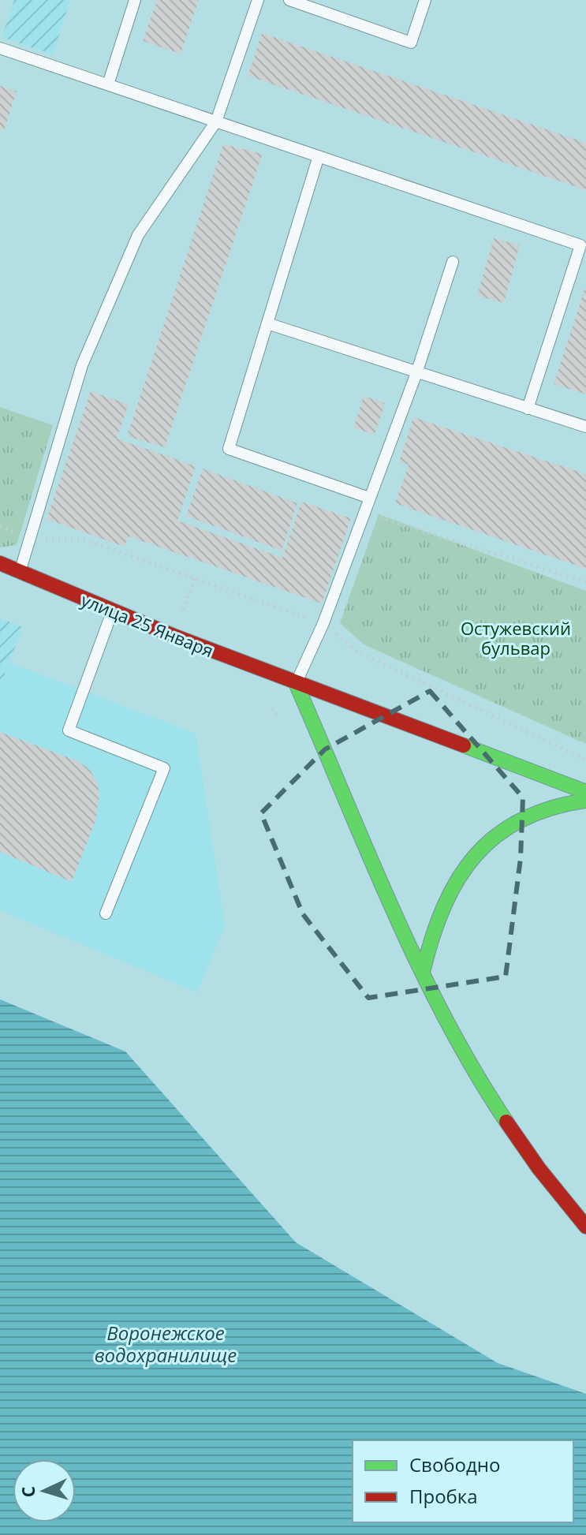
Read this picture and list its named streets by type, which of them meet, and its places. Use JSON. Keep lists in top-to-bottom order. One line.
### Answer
{"streets":{"street":["улица 25 Января"]},"water":["Воронежское водохранилище"],"parks":["Остужевский бульвар"],"legend":["Свободно","Пробка"],"north":"left"}
